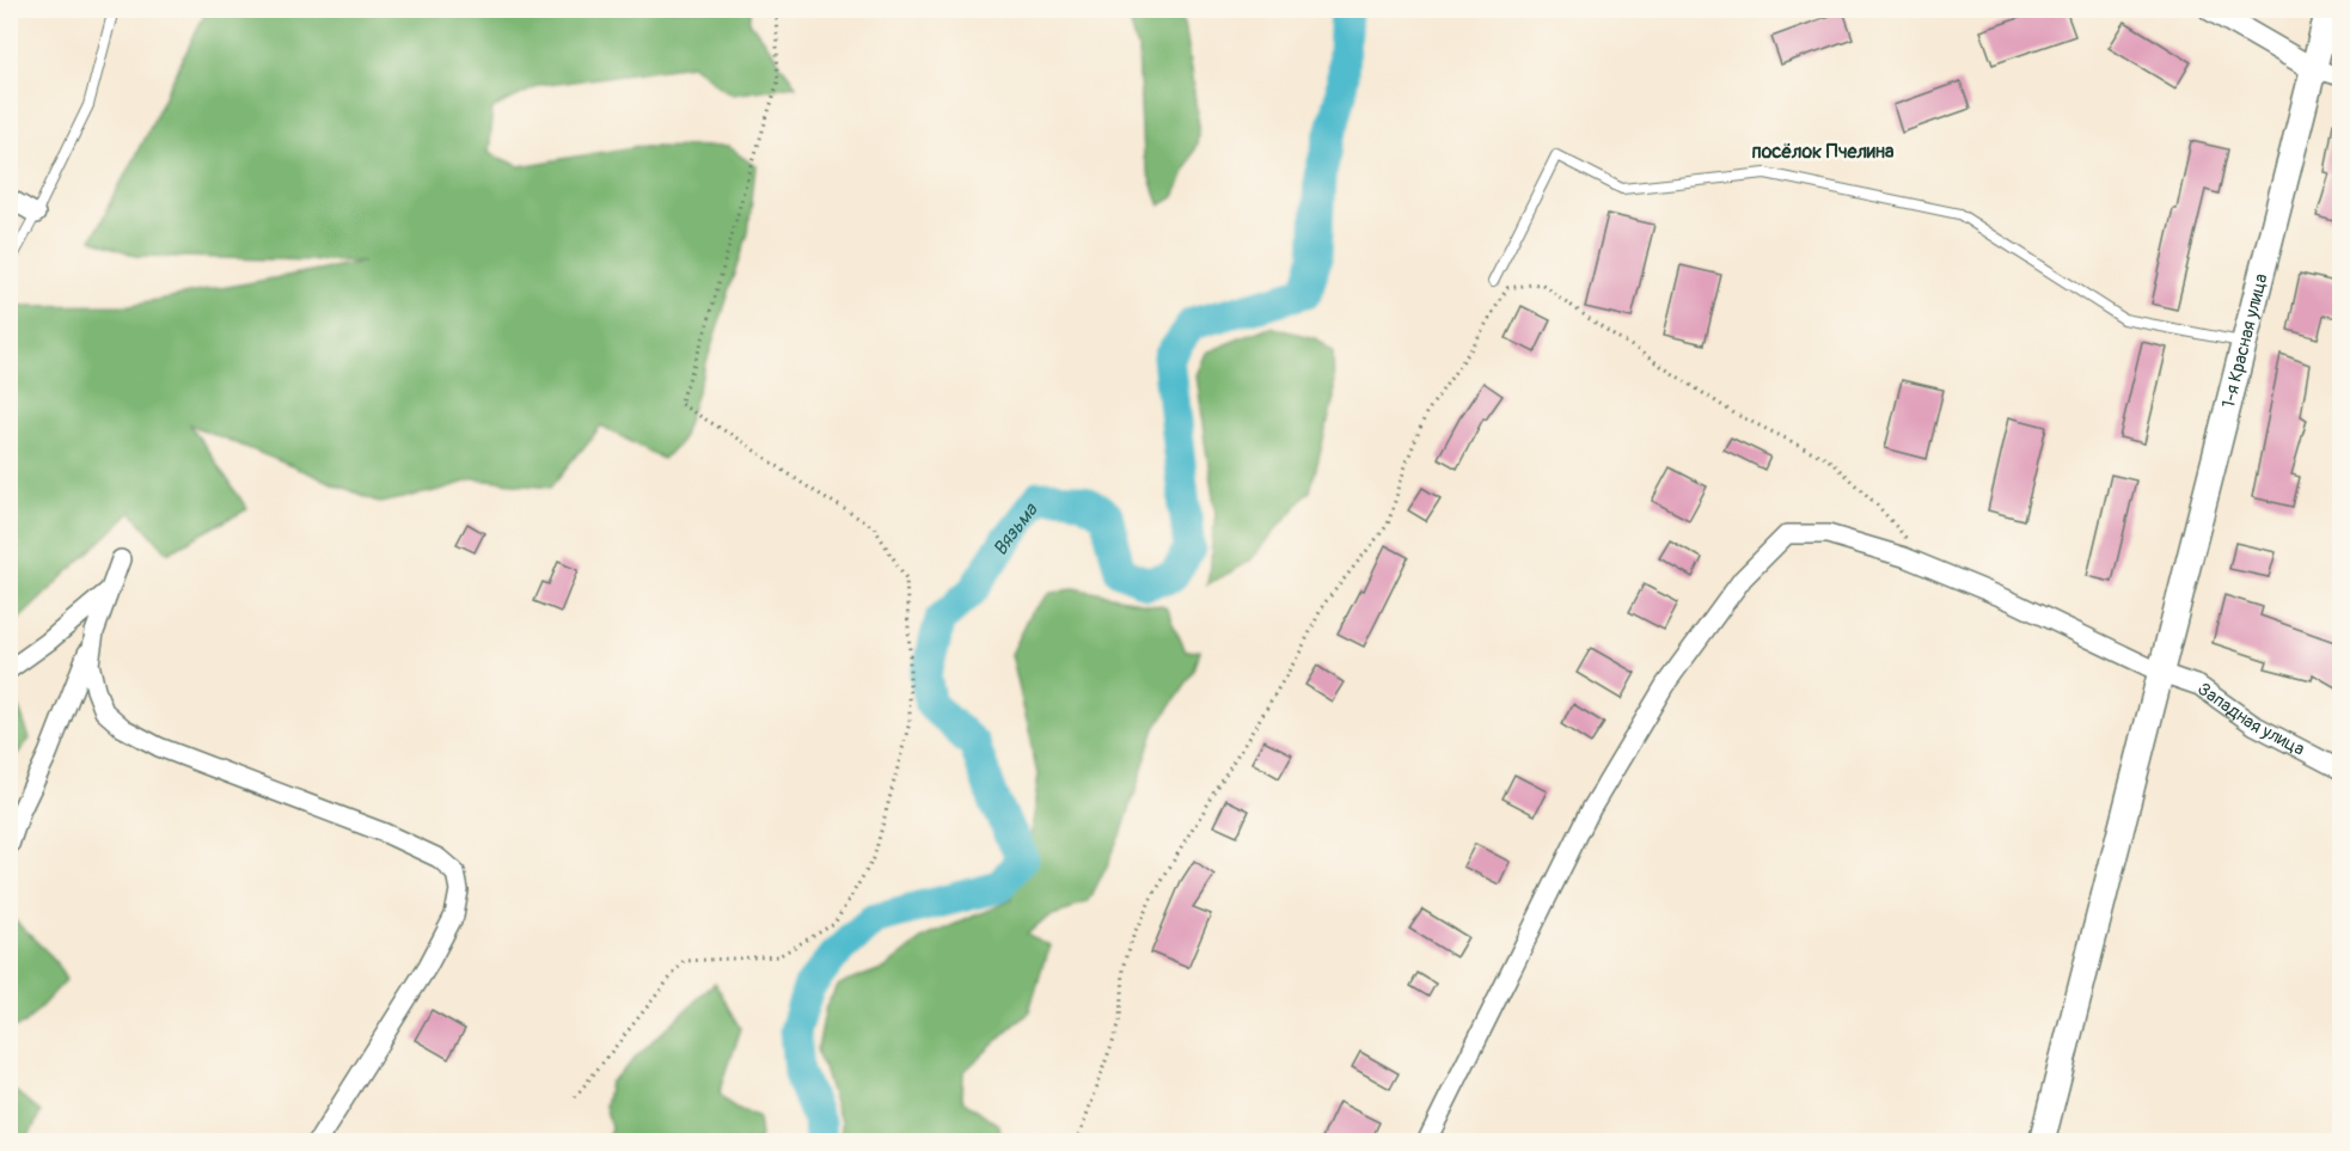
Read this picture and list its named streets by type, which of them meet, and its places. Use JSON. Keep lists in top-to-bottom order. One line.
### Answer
{"streets":{"main road":["1-я Красная улица"],"street":["Западная улица"]},"crossings":[["1-я Красная улица","Западная улица"]],"districts":["посёлок Пчелина"],"water":["Вязьма"]}
